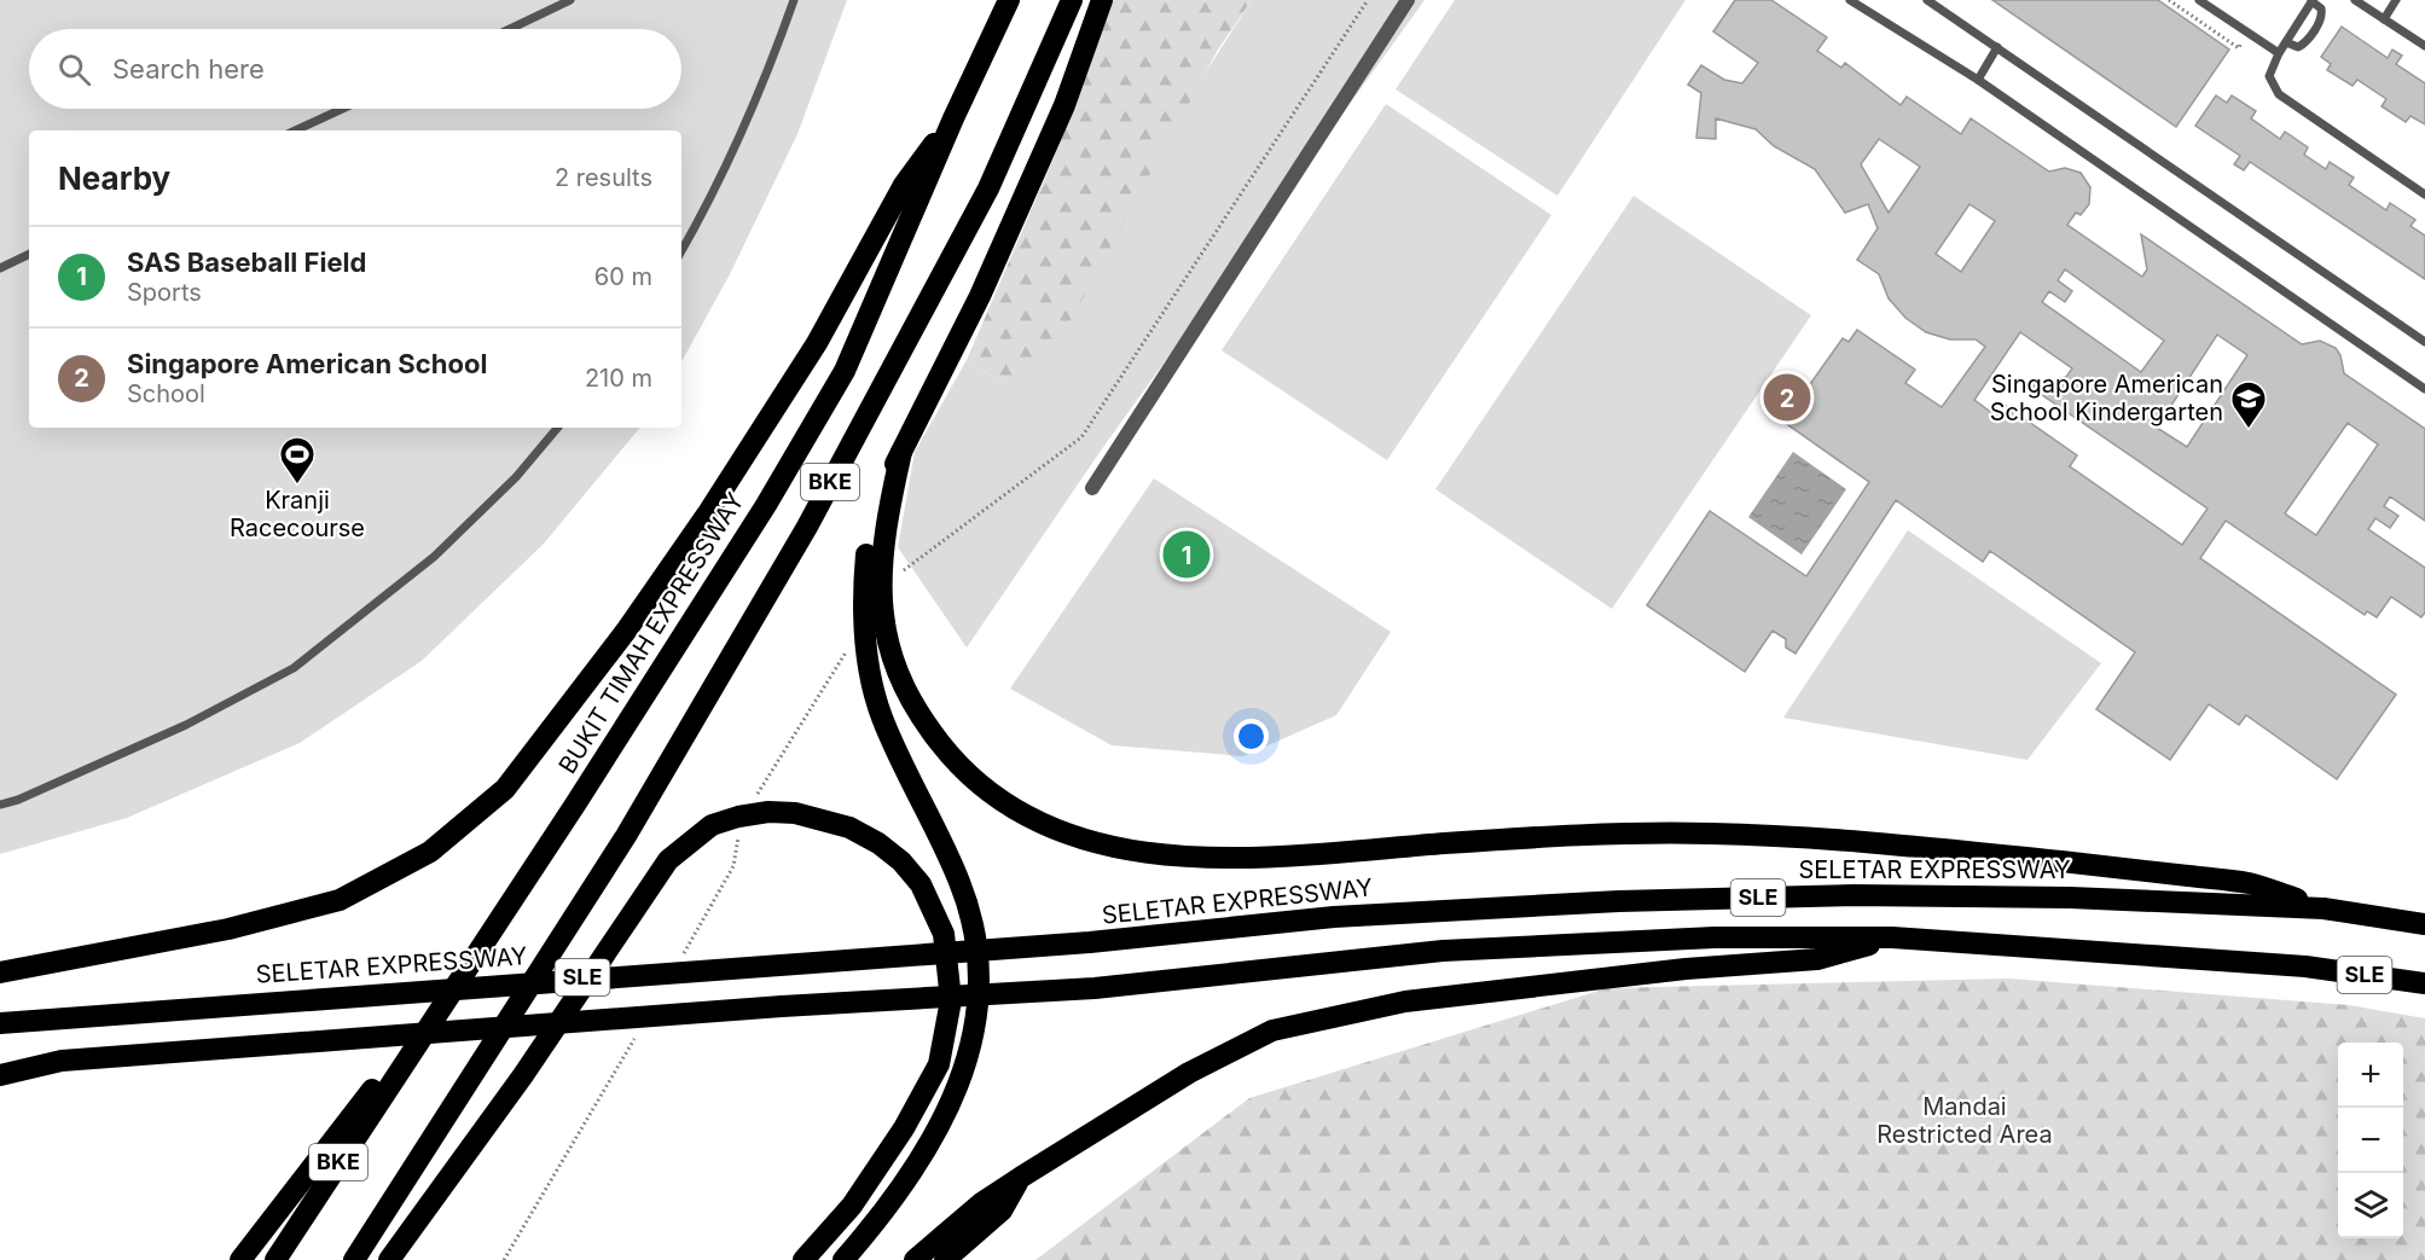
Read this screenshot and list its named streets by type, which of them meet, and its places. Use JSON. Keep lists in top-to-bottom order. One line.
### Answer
{"streets":{"highway":["BKE","BUKIT TIMAH EXPRESSWAY","SELETAR EXPRESSWAY","SLE"]},"parks":["Mandai Restricted Area"],"places":{"school or university":["Singapore American School Kindergarten"],"sports":["Kranji Racecourse"]},"page":{"search":"Search here","heading":["Nearby","2 results"],"list":[{"mark":"1","name":"SAS Baseball Field","note":"Sports","value":"60 m"},{"mark":"2","name":"Singapore American School","note":"School","value":"210 m"}],"pins":["2","1"],"map_buttons":["+","−"]}}
